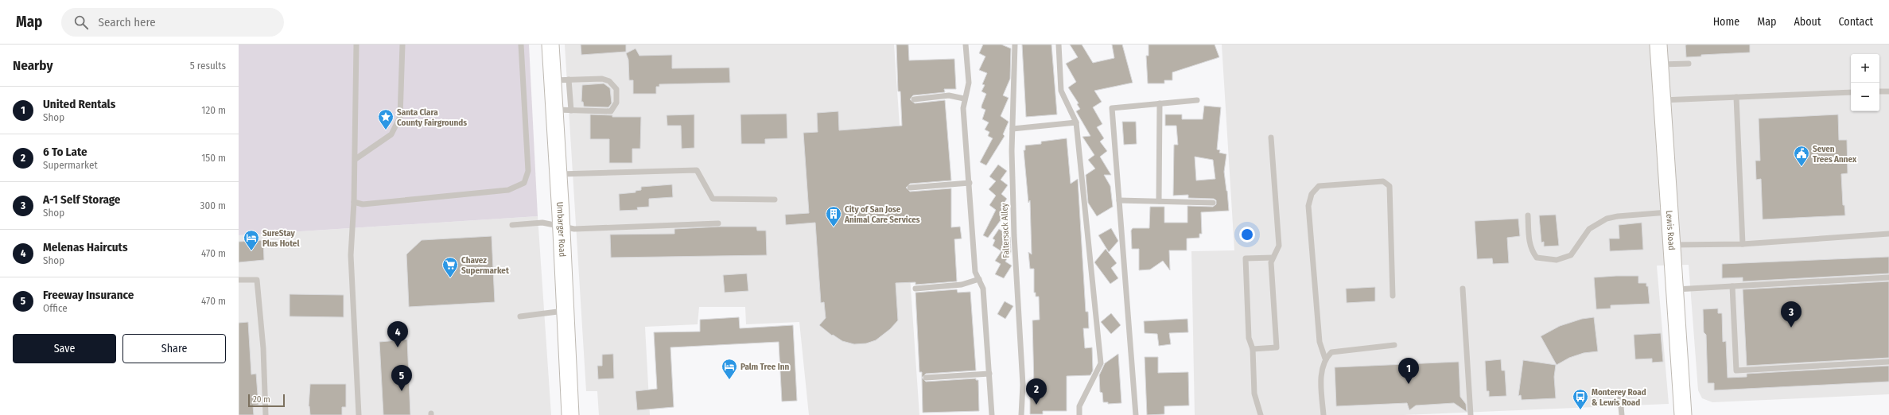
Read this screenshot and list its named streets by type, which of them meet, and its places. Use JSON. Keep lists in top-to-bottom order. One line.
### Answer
{"streets":{"street":["Umbarger Road","Lewis Road"],"lane":["Faltersack Alley"]},"places":{"place":["Santa Clara County Fairgrounds"],"public building":["Seven Trees Annex"],"building":["City of San Jose Animal Care Services"],"hotel":["SureStay Plus Hotel","Palm Tree Inn"],"supermarket":["Chavez Supermarket"],"bus stop":["Monterey Road & Lewis Road"]},"scale_bar":"20 m","page":{"header":"Map","search":"Search here","nav":["Home","Map","About","Contact"],"heading":["Nearby","5 results"],"map_buttons":["+","−"],"list":[{"mark":"1","name":"United Rentals","note":"Shop","value":"120 m"},{"mark":"2","name":"6 To Late","note":"Supermarket","value":"150 m"},{"mark":"3","name":"A-1 Self Storage","note":"Shop","value":"300 m"},{"mark":"4","name":"Melenas Haircuts","note":"Shop","value":"470 m"},{"mark":"5","name":"Freeway Insurance","note":"Office","value":"470 m"}],"pins":["3","4","1","5","2"],"buttons":["Save","Share"],"scale":"20 m"}}
